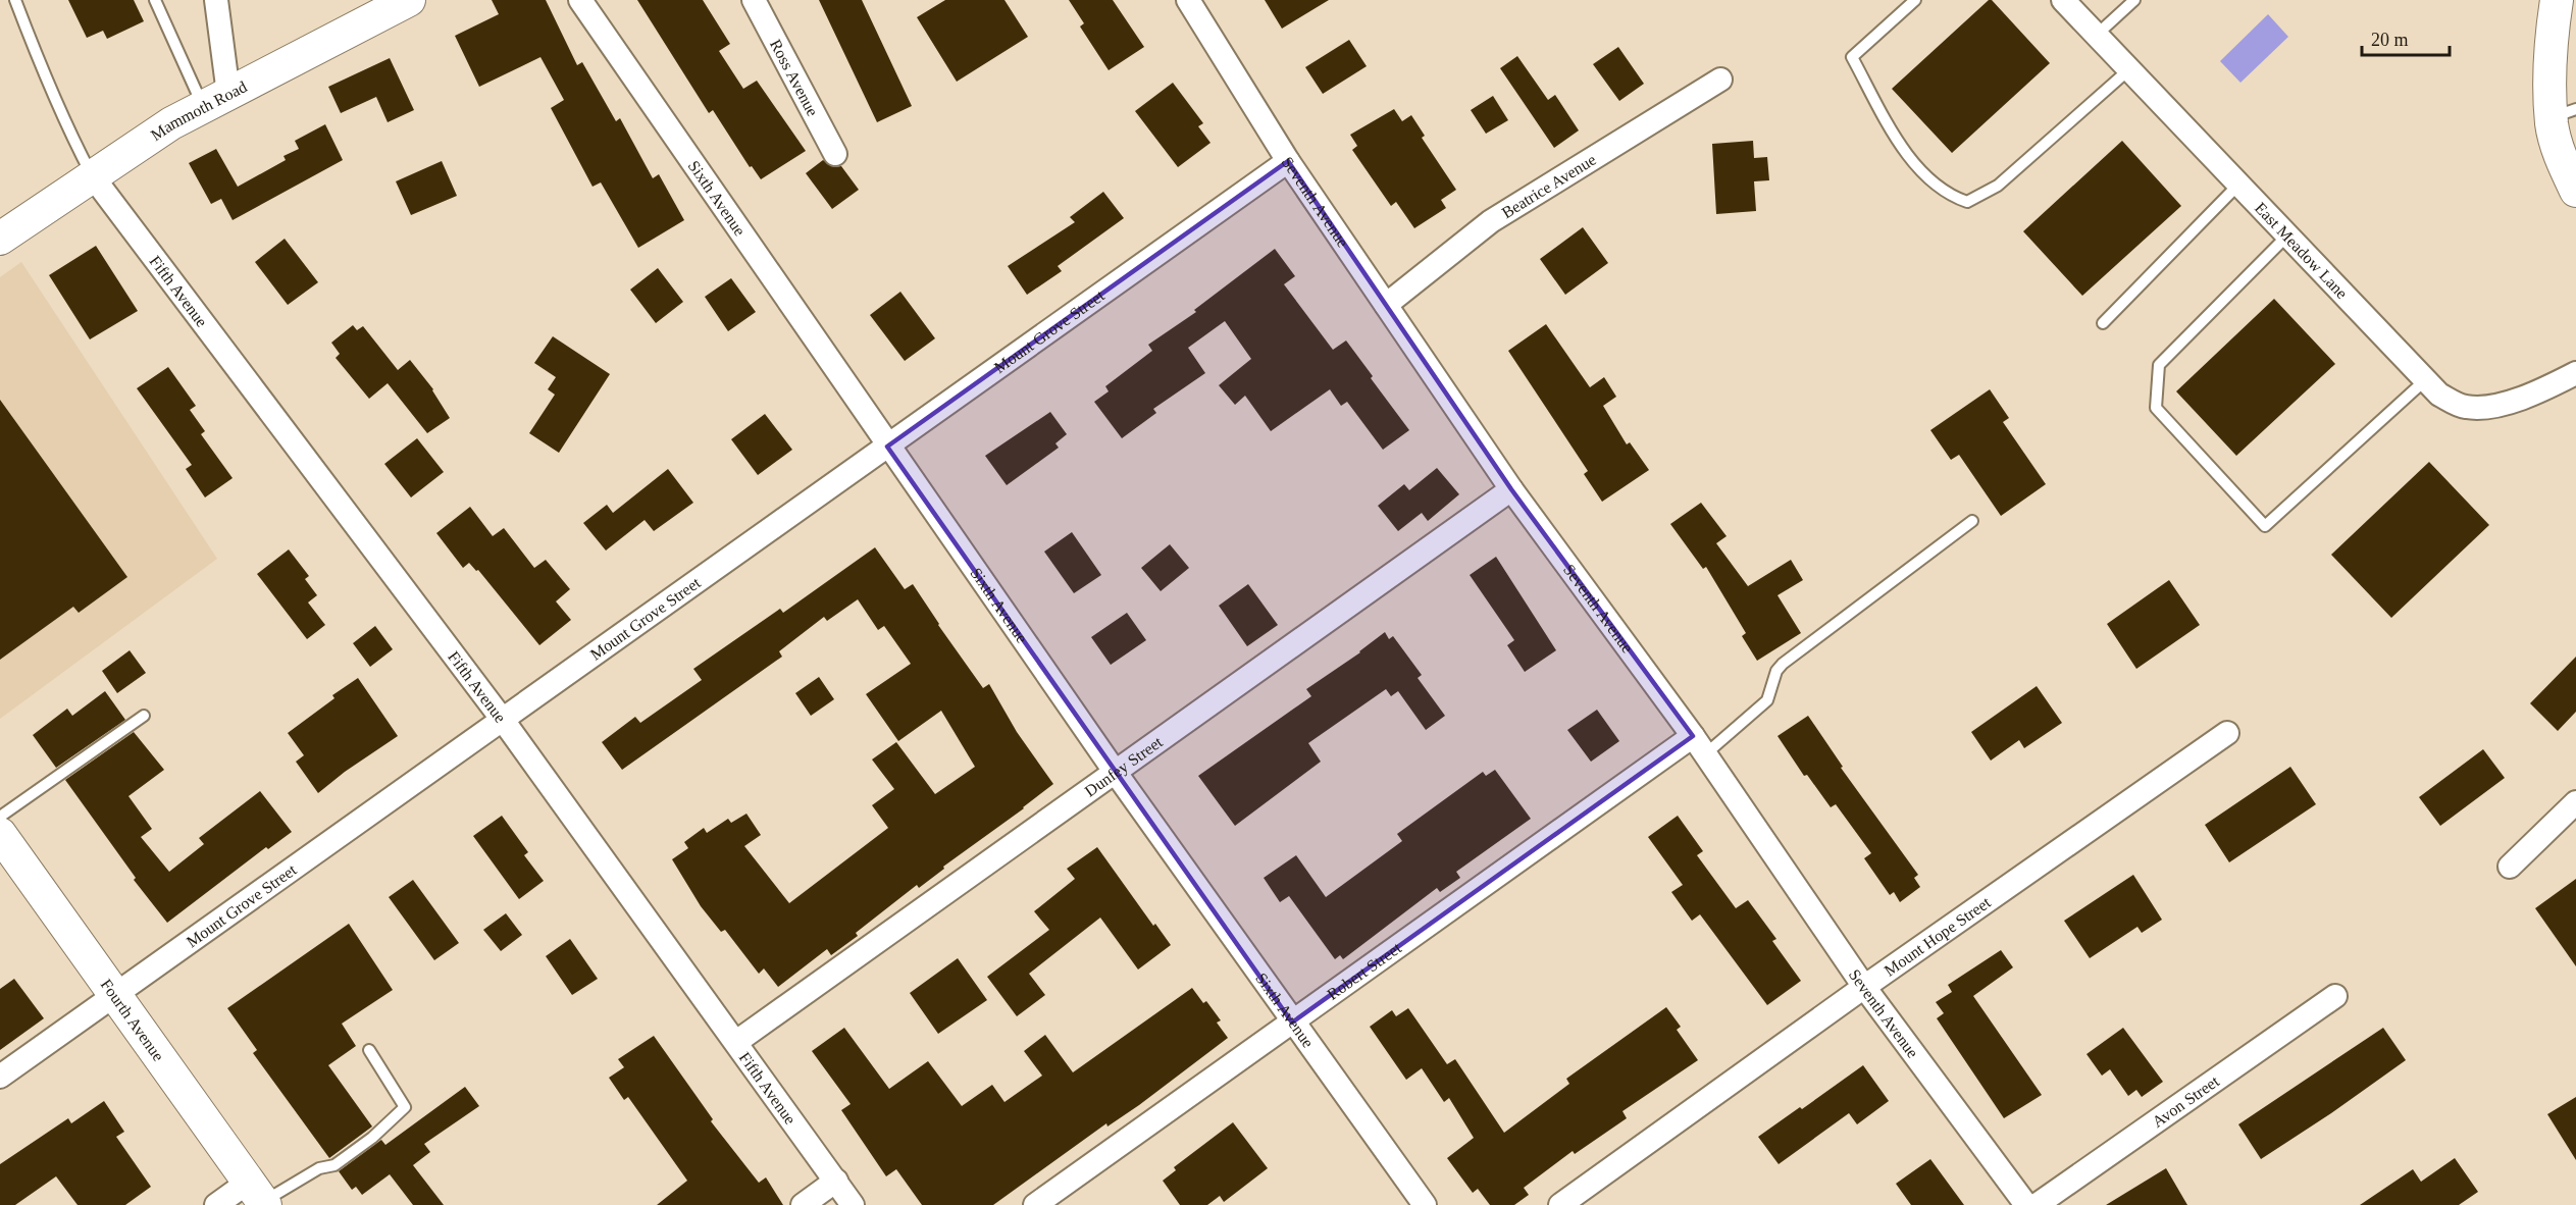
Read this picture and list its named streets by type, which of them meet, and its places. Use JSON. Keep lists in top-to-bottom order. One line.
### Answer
{"streets":{"street":["Ross Avenue","Mammoth Road","Beatrice Avenue","Sixth Avenue","Seventh Avenue","East Meadow Lane","Fifth Avenue","Mount Grove Street","Dunfey Street","Mount Hope Street","Robert Street","Fourth Avenue","Avon Street"]},"crossings":[["Mammoth Road","Fifth Avenue"],["Beatrice Avenue","Seventh Avenue"],["Sixth Avenue","Mount Grove Street"],["Sixth Avenue","Dunfey Street"],["Sixth Avenue","Robert Street"],["Seventh Avenue","Mount Grove Street"],["Seventh Avenue","Dunfey Street"],["Seventh Avenue","Mount Hope Street"],["Seventh Avenue","Robert Street"],["Fifth Avenue","Mount Grove Street"],["Fifth Avenue","Dunfey Street"],["Mount Grove Street","Fourth Avenue"]],"scale_bar":"20 m"}
